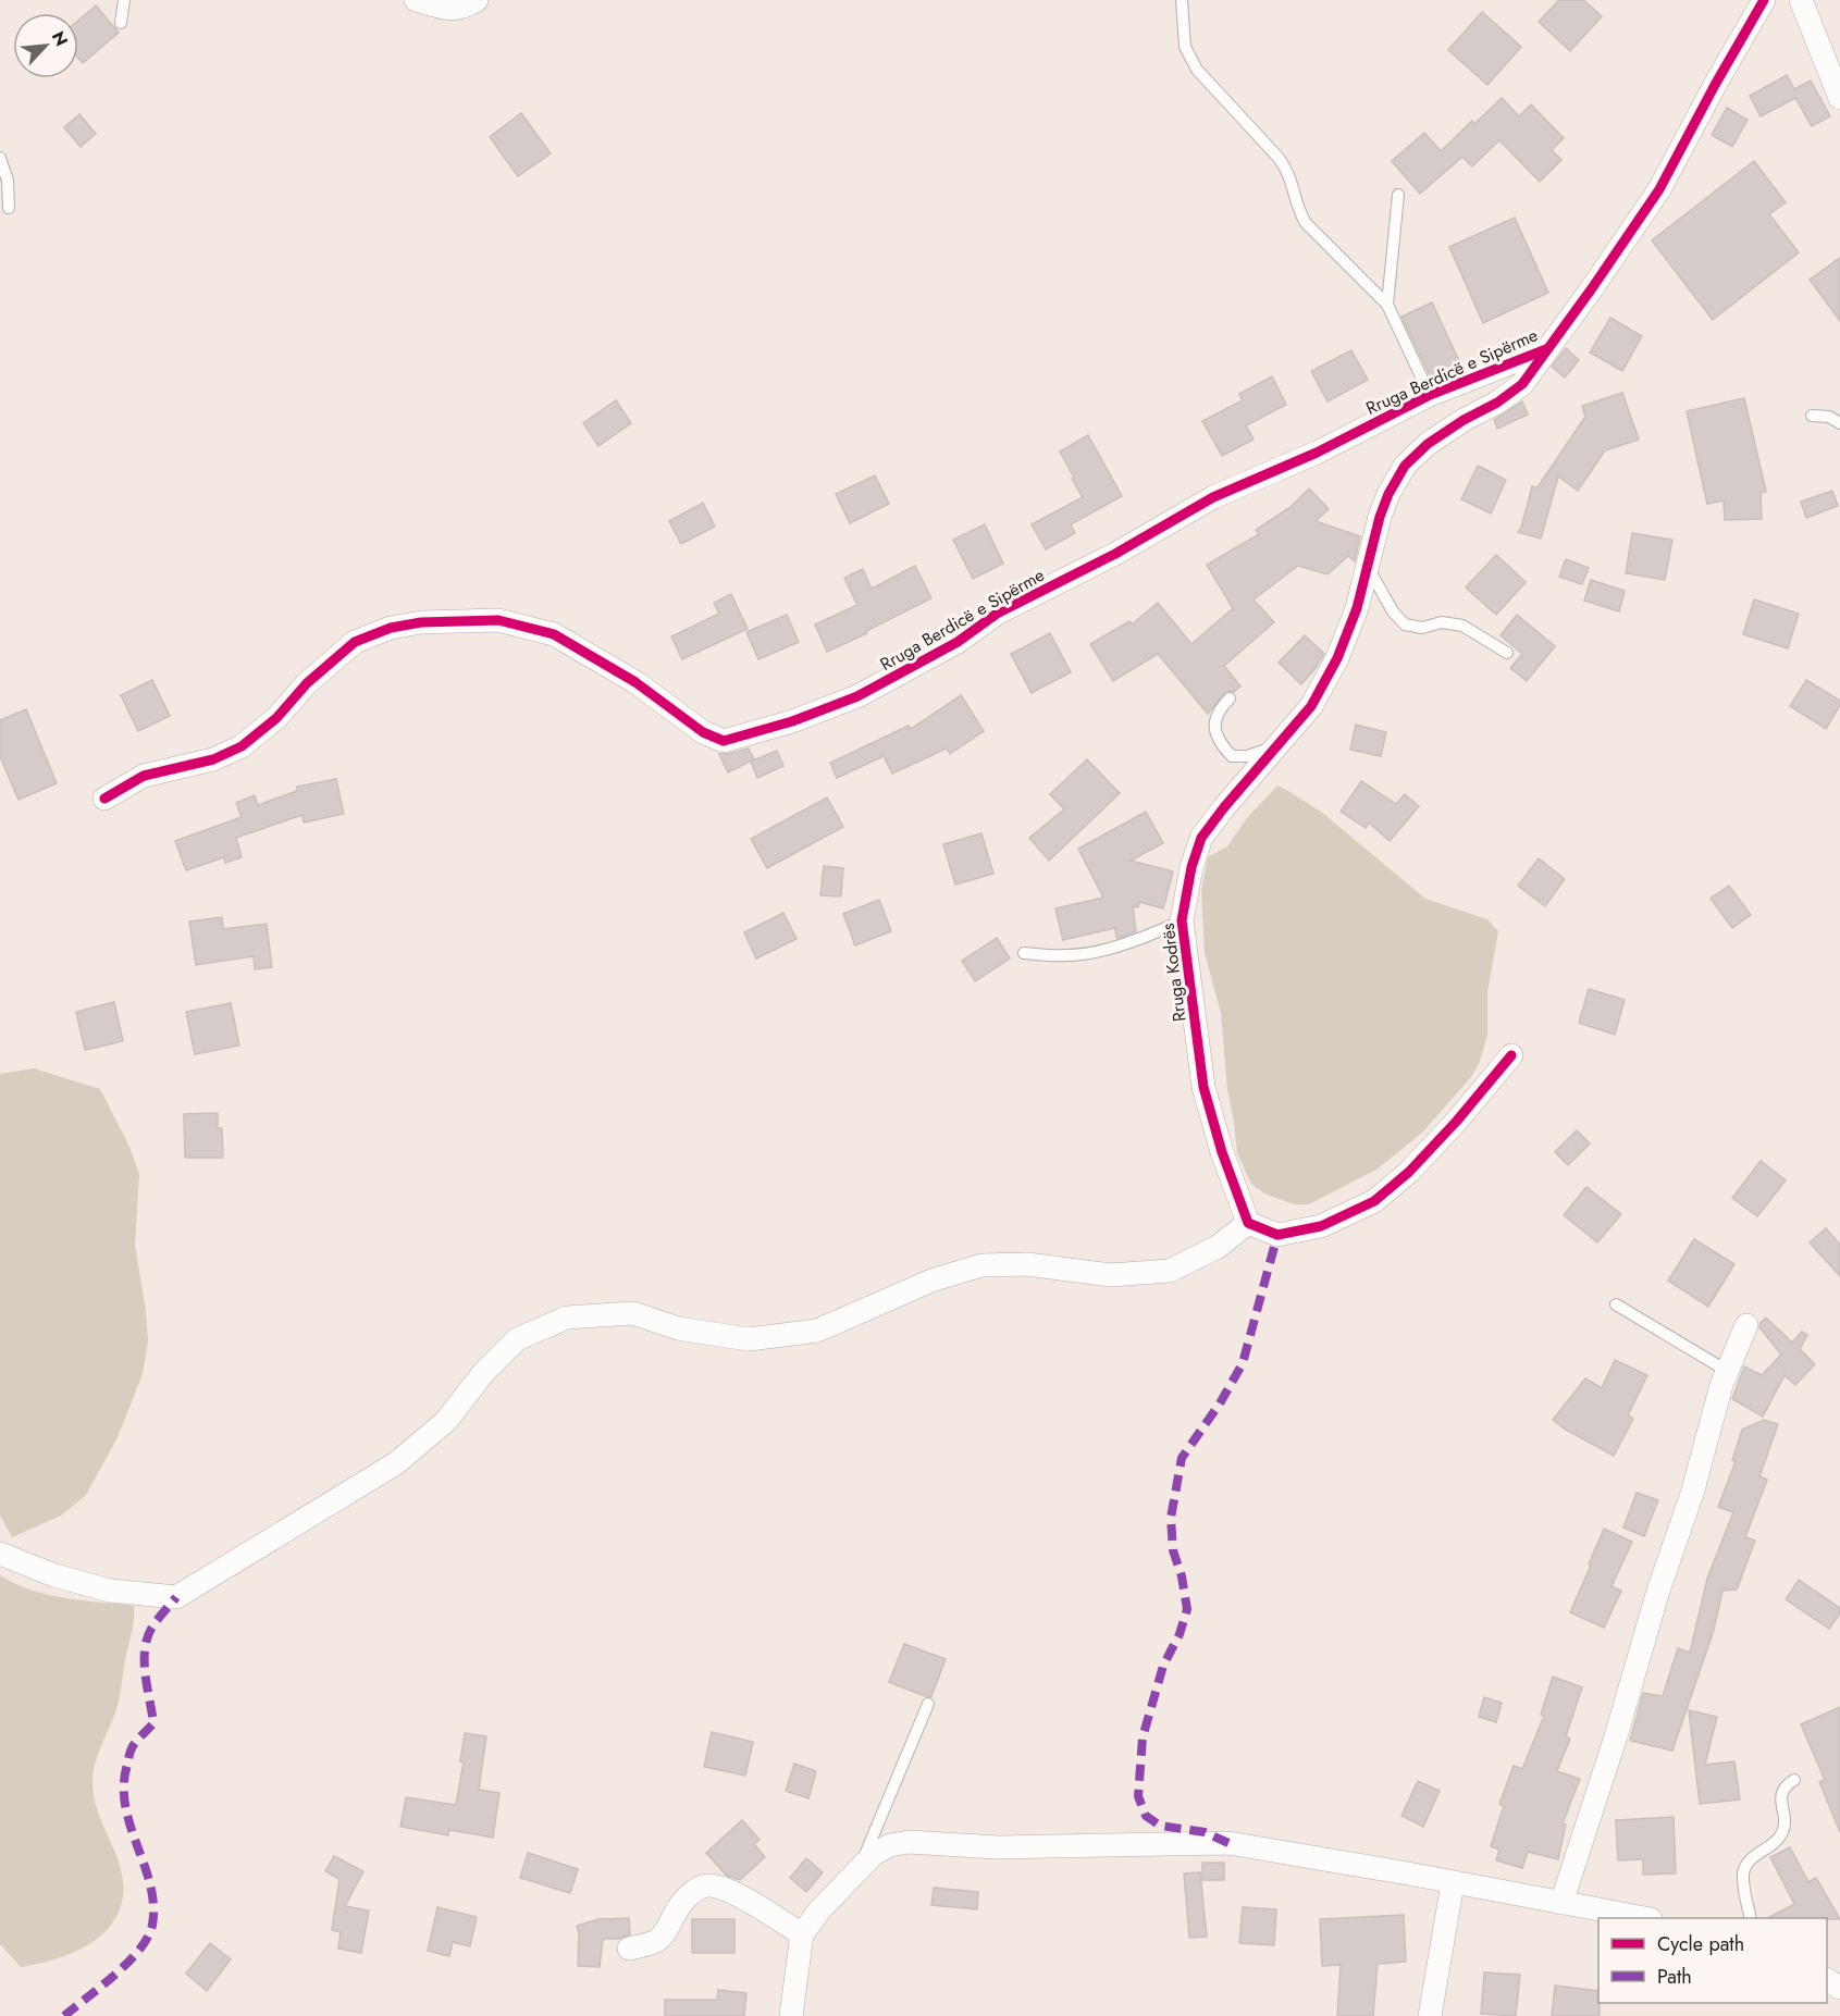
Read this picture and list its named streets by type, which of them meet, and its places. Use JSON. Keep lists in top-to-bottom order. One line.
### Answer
{"streets":{"street":["Rruga Berdicë e Sipërme","Rruga Kodrës"]},"crossings":[["Rruga Berdicë e Sipërme","Rruga Kodrës"]],"legend":["Cycle path","Path"],"north":"top right"}
